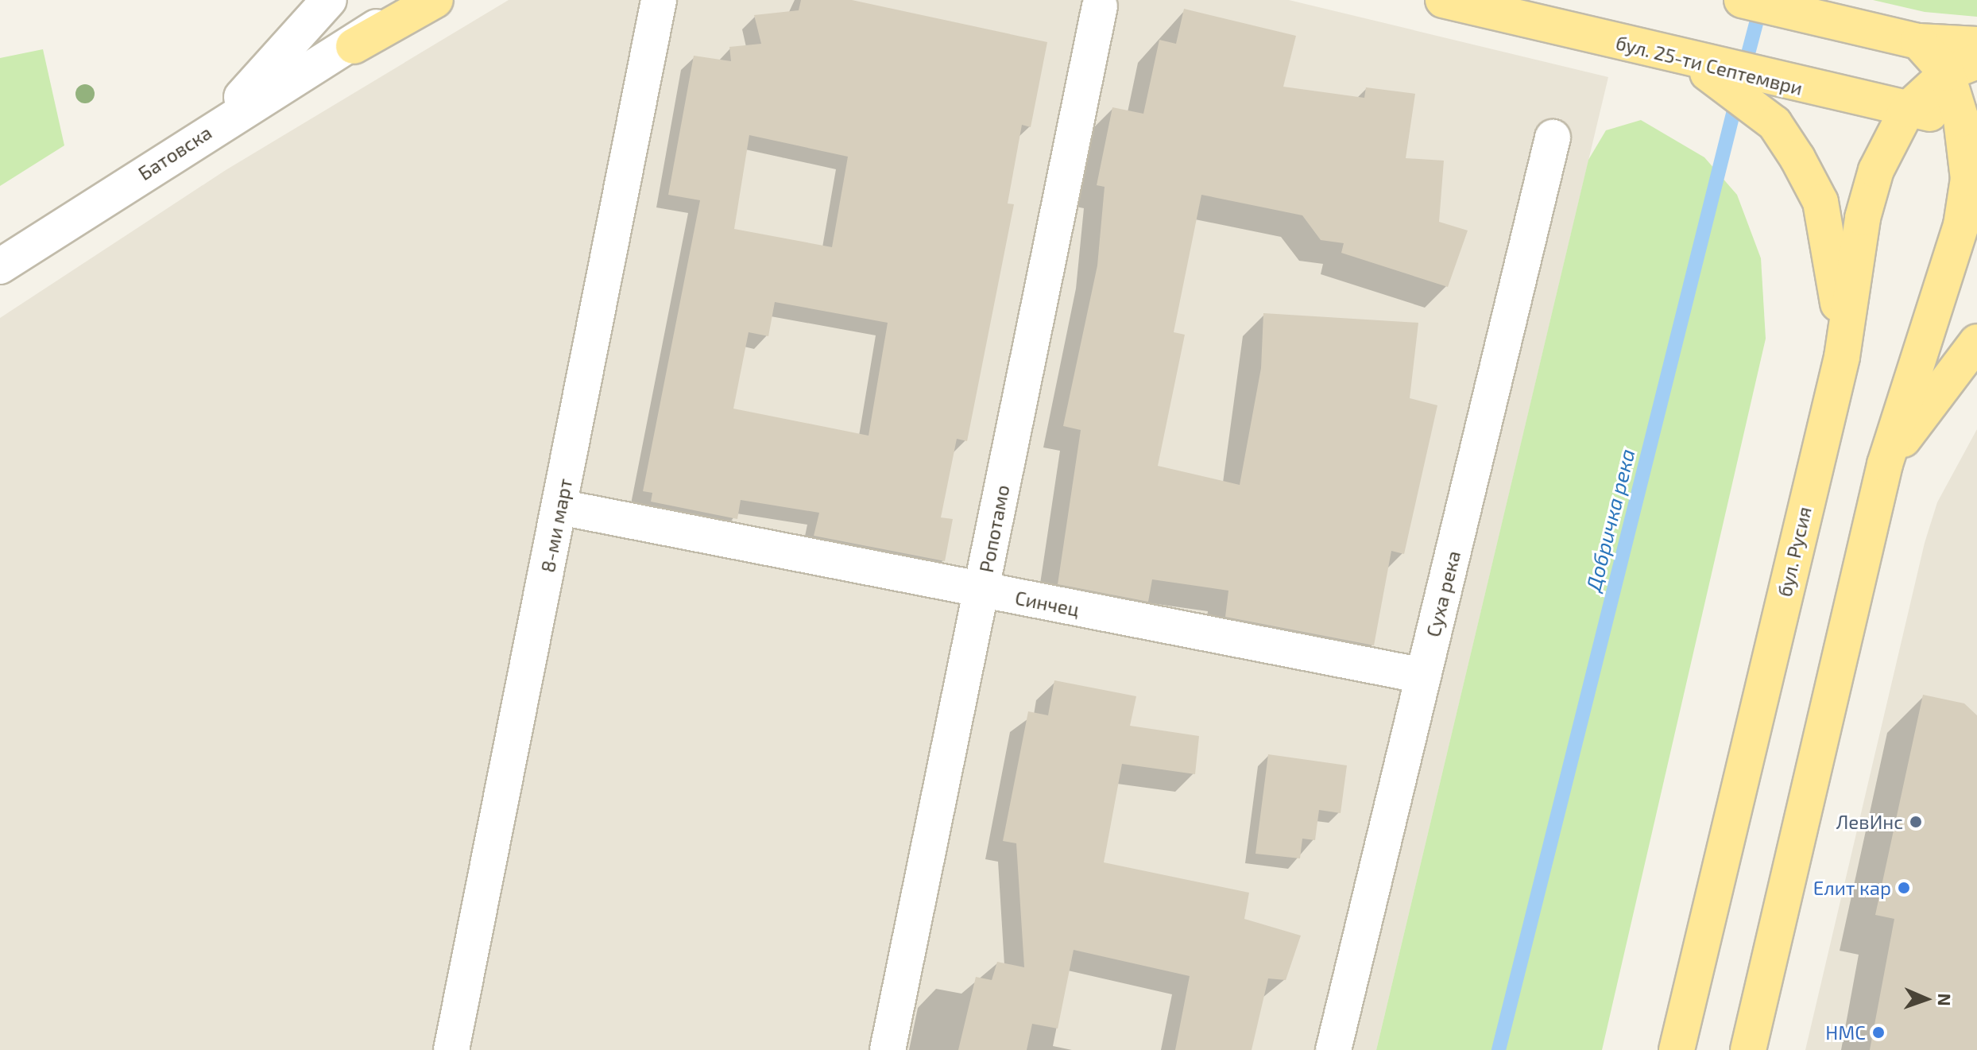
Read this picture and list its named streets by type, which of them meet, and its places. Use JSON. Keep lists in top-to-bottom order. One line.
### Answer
{"streets":{"main road":["бул. 25-ти Септември","бул. Русия"],"street":["Батовска","8-ми март","Ропотамо","Суха река","Синчец"]},"crossings":[["бул. 25-ти Септември","бул. Русия"],["8-ми март","Синчец"],["Ропотамо","Синчец"],["Суха река","Синчец"]],"water":["Добричка река"],"places":["ЛевИнс","Елит кар","HMC"],"north":"right"}
